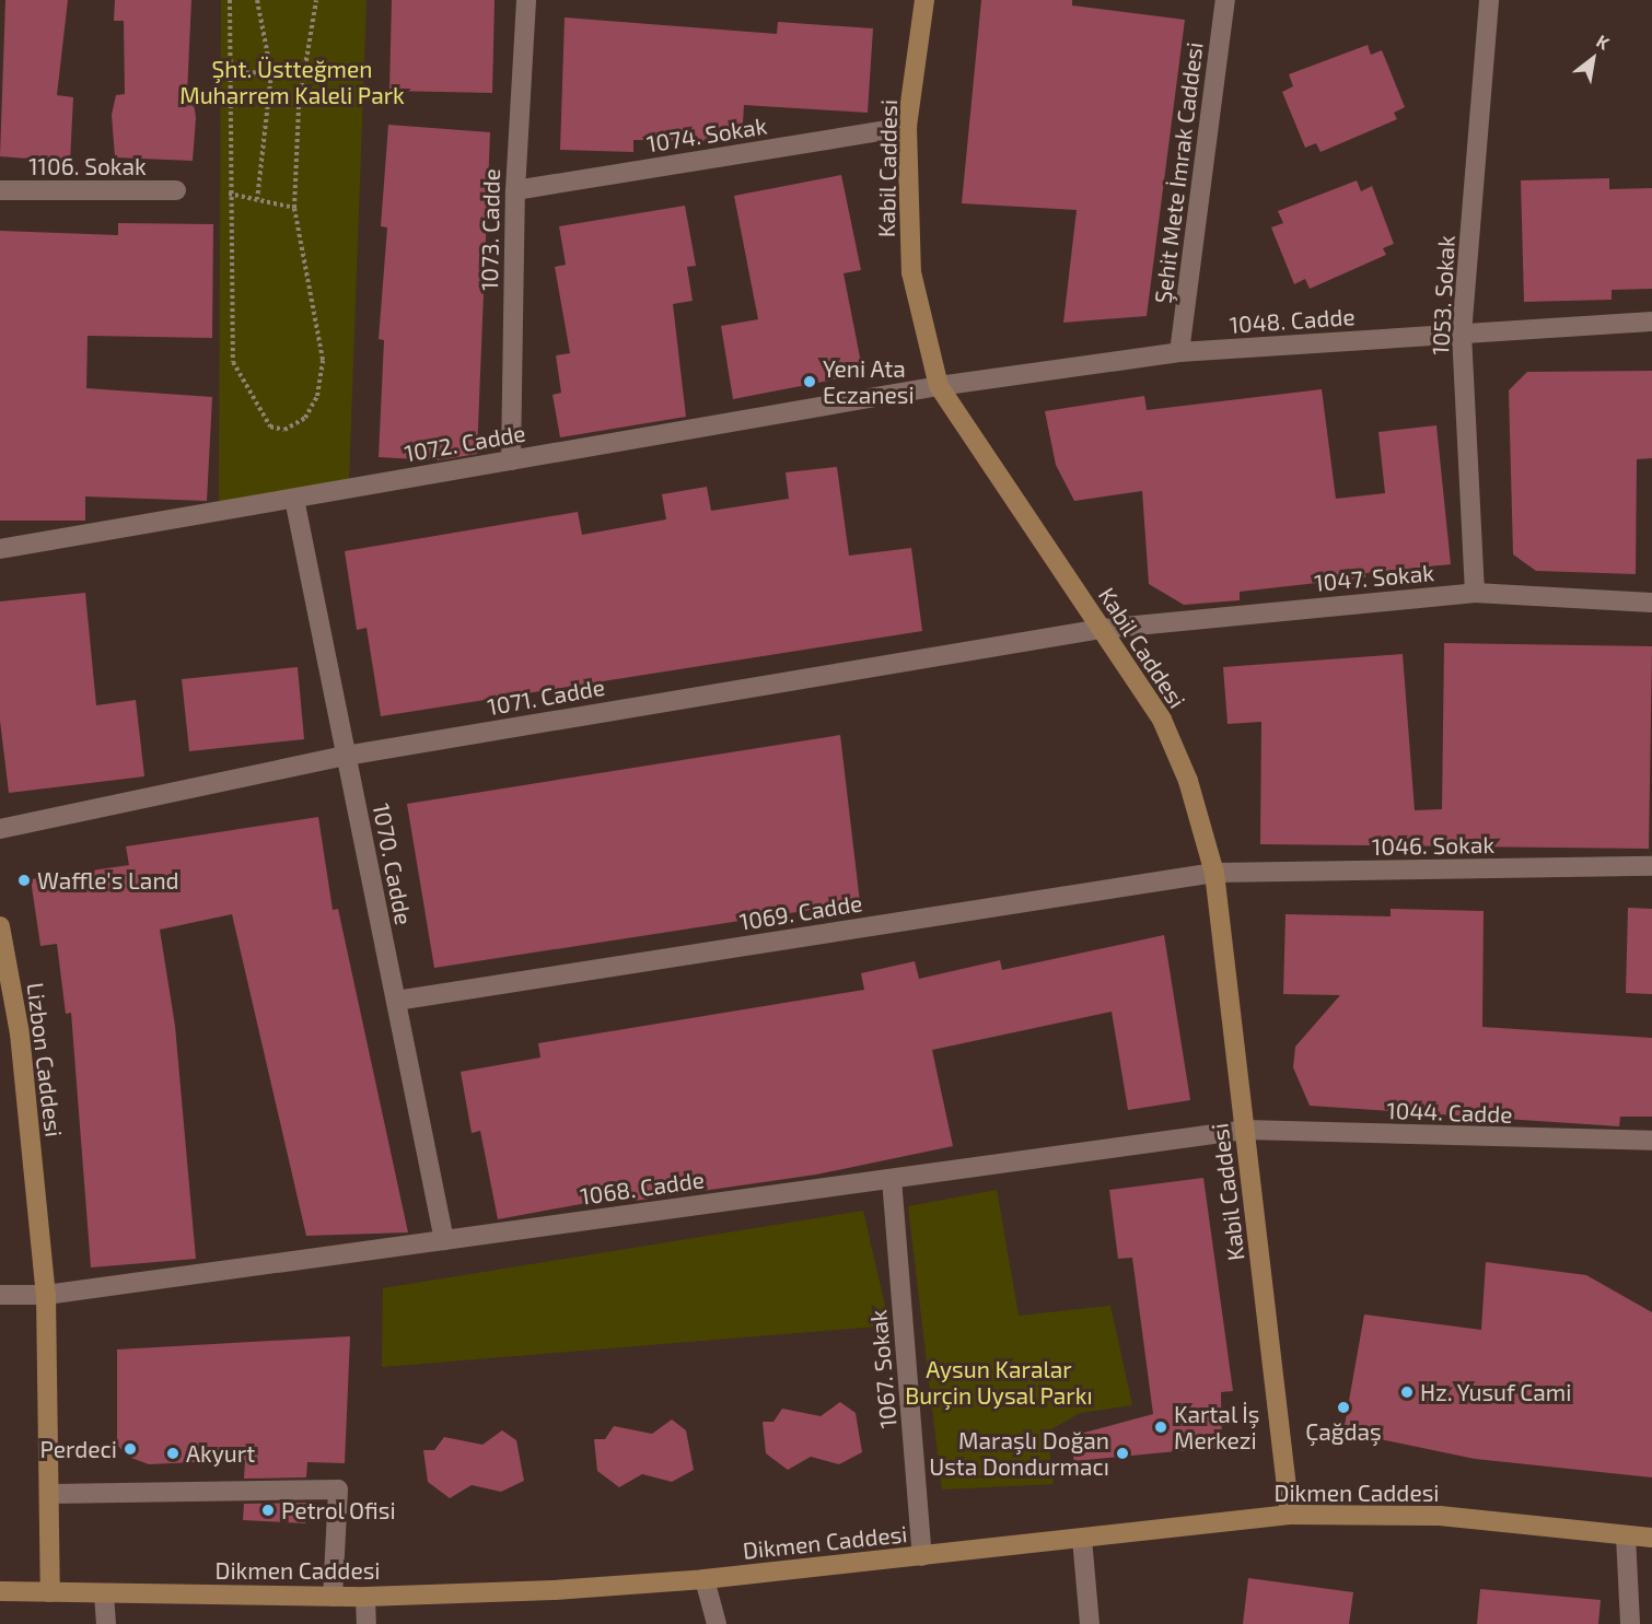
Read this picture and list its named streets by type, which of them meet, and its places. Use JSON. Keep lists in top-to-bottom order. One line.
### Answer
{"streets":{"main road":["Kabil Caddesi","Lizbon Caddesi","Dikmen Caddesi"],"street":["1074. Sokak","1106. Sokak","Şehit Mete İmrak Caddesi","1073. Cadde","1053. Sokak","1048. Cadde","1072. Cadde","1047. Sokak","1071. Cadde","1046. Sokak","1070. Cadde","1069. Cadde","1044. Cadde","1068. Cadde","1067. Sokak"]},"crossings":[["1074. Sokak","Kabil Caddesi"],["1074. Sokak","1073. Cadde"],["Kabil Caddesi","1048. Cadde"],["Kabil Caddesi","1072. Cadde"],["Kabil Caddesi","1047. Sokak"],["Kabil Caddesi","1071. Cadde"],["Kabil Caddesi","1046. Sokak"],["Kabil Caddesi","1069. Cadde"],["Kabil Caddesi","1044. Cadde"],["Kabil Caddesi","1068. Cadde"],["Kabil Caddesi","Dikmen Caddesi"],["Şehit Mete İmrak Caddesi","1048. Cadde"],["1073. Cadde","1072. Cadde"],["1053. Sokak","1048. Cadde"],["1053. Sokak","1047. Sokak"],["1048. Cadde","1072. Cadde"],["1072. Cadde","1070. Cadde"],["1047. Sokak","1071. Cadde"],["1071. Cadde","1070. Cadde"],["1046. Sokak","1069. Cadde"],["1070. Cadde","1069. Cadde"],["1070. Cadde","1068. Cadde"],["Lizbon Caddesi","1068. Cadde"],["Lizbon Caddesi","Dikmen Caddesi"],["1044. Cadde","1068. Cadde"],["1068. Cadde","1067. Sokak"],["1067. Sokak","Dikmen Caddesi"]],"parks":["Şht. Üstteğmen Muharrem Kaleli Park","Aysun Karalar Burçin Uysal Parkı"],"places":["Yeni Ata Eczanesi","Waffle's Land","Hz. Yusuf Cami","Çağdaş","Kartal İş Merkezi","Perdeci","Akyurt","Maraşlı Doğan Usta Dondurmacı","Petrol Ofisi"],"north":"top right"}
